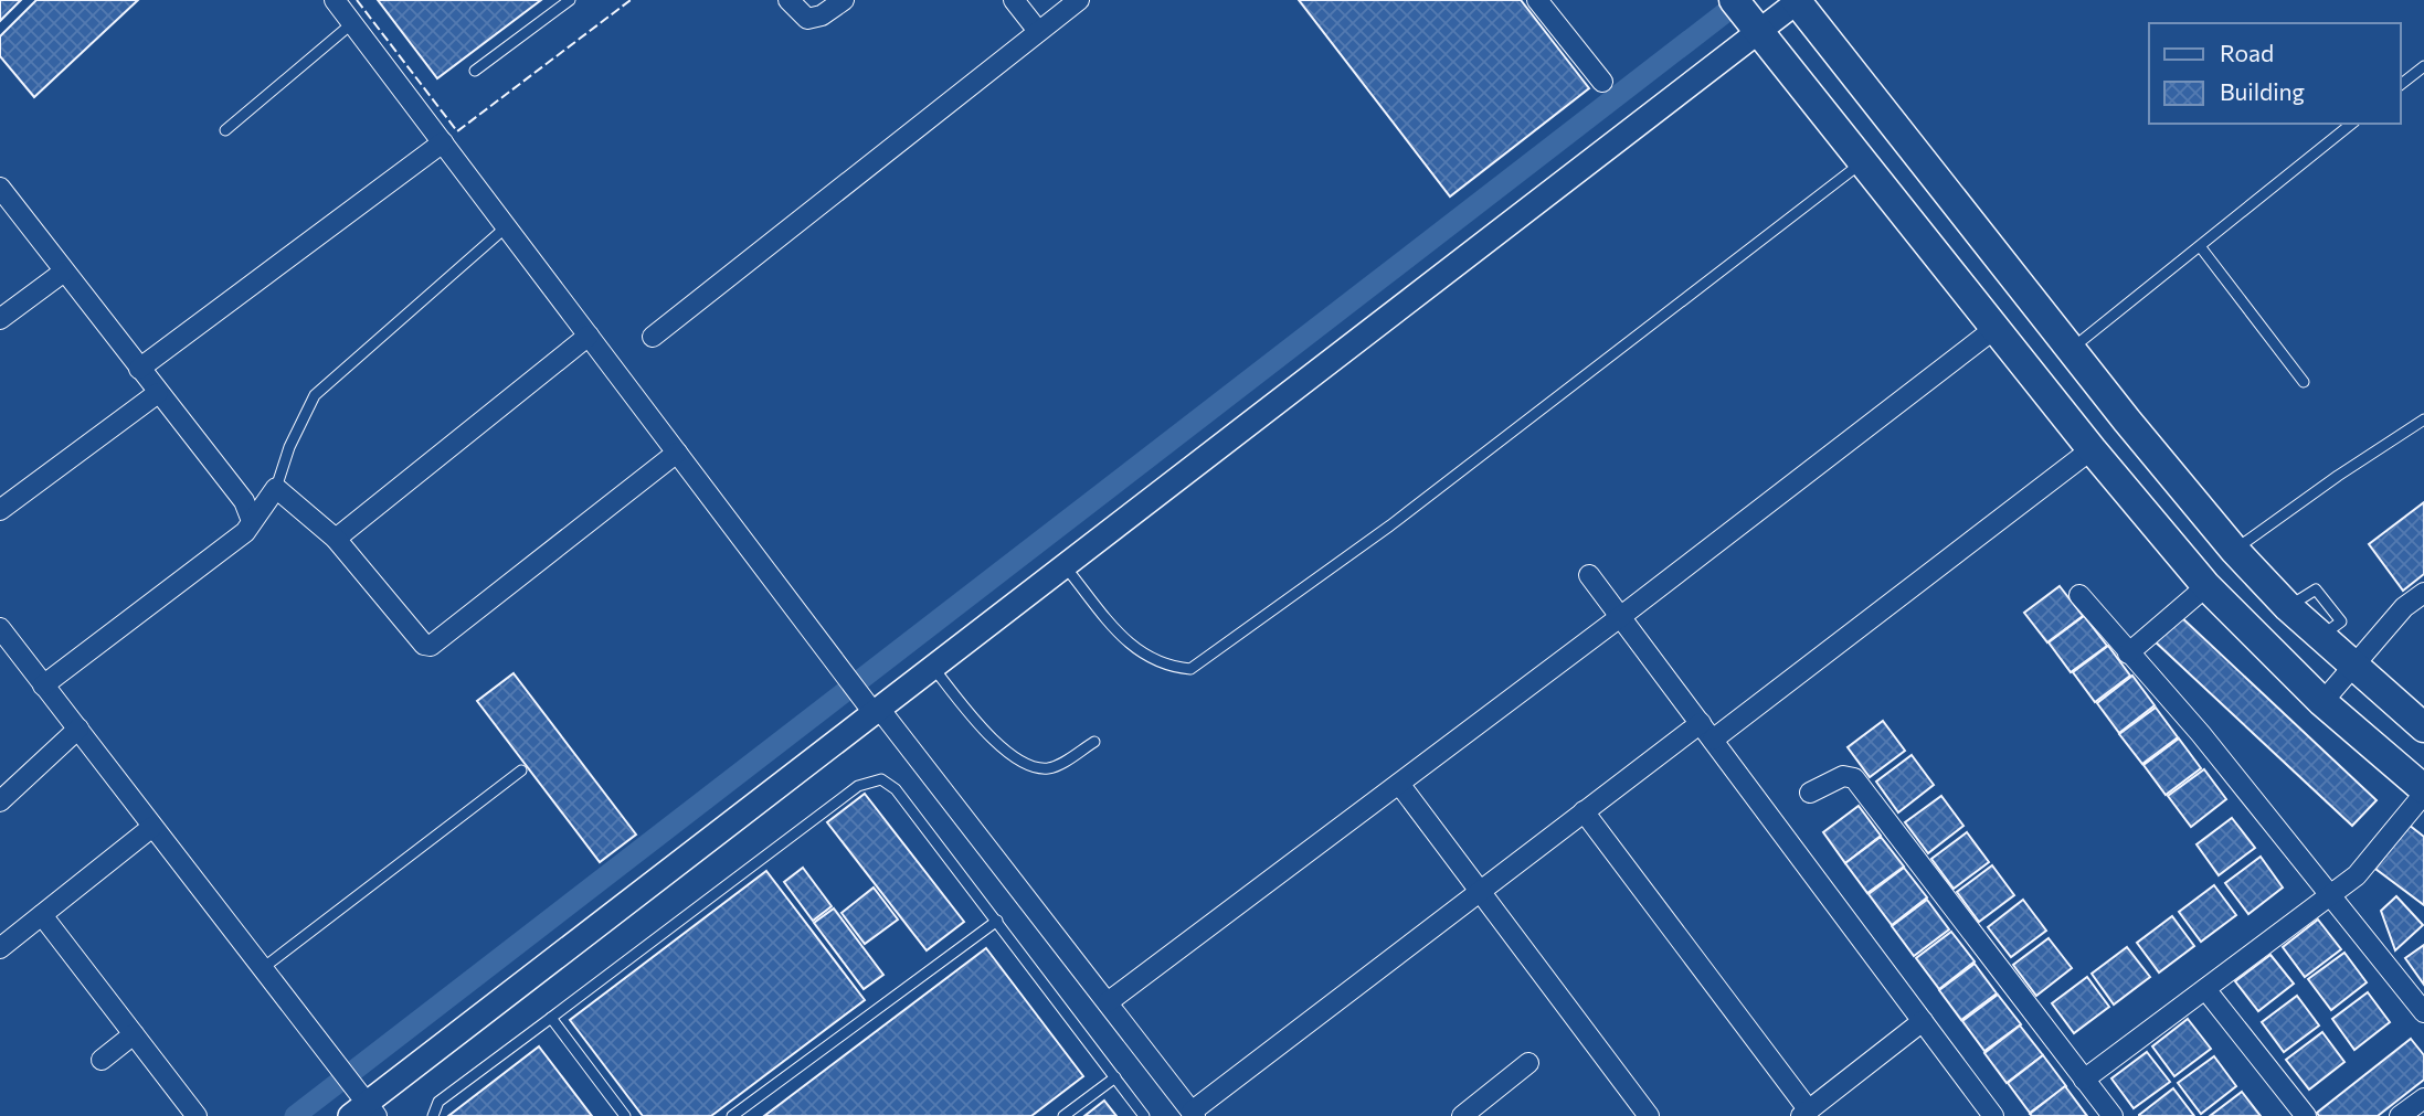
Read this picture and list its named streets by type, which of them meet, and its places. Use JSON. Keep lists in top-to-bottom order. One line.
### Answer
{"legend":["Road","Building"]}
